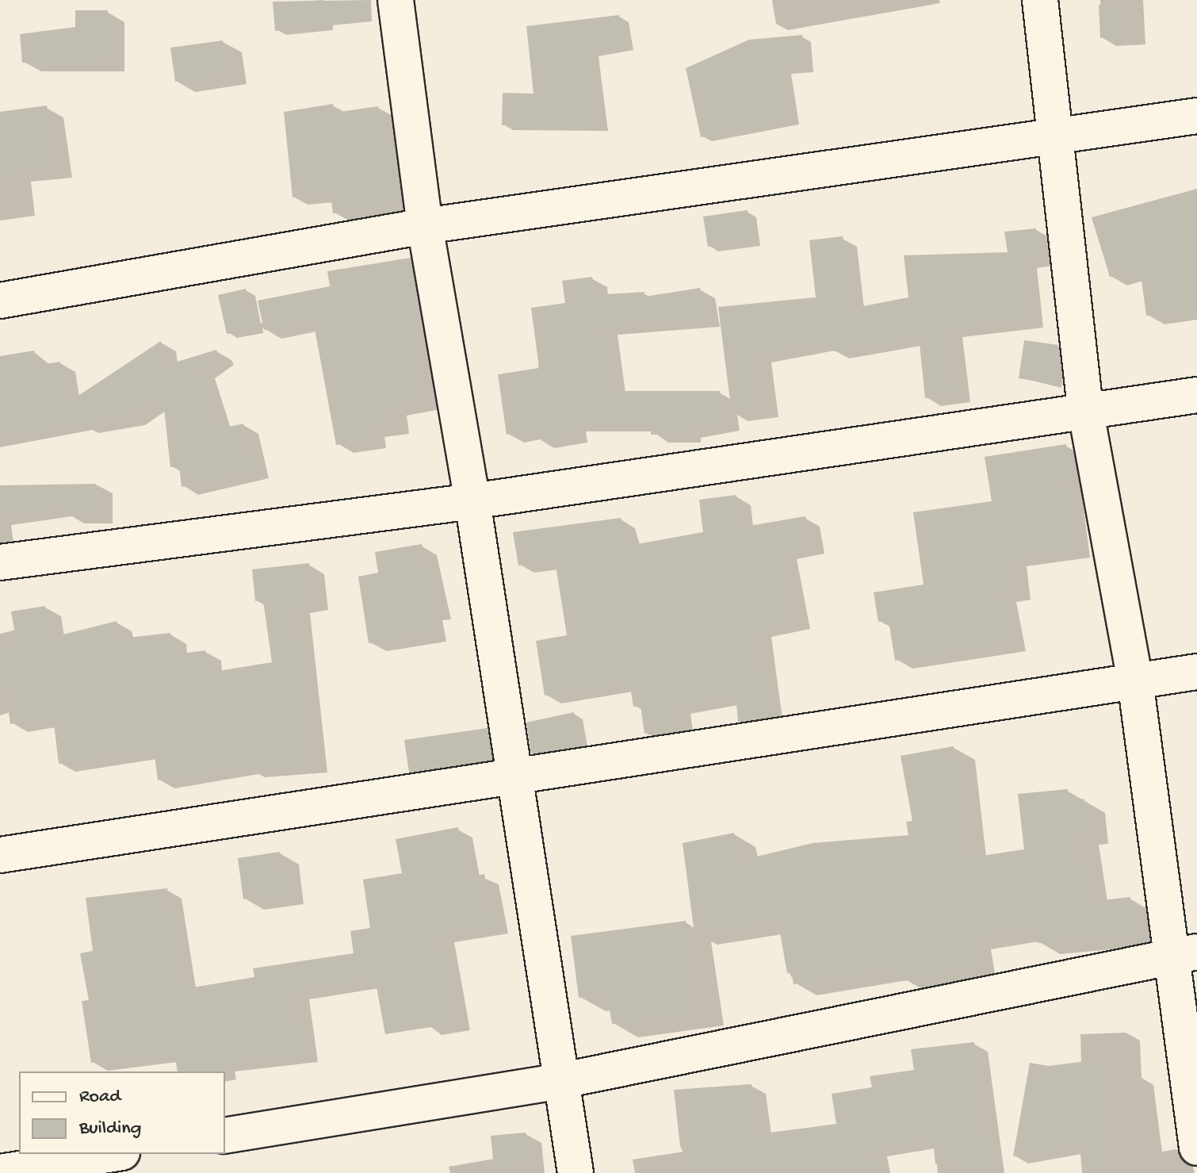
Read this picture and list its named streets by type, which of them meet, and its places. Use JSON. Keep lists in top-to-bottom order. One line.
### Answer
{"legend":["Road","Building"]}
